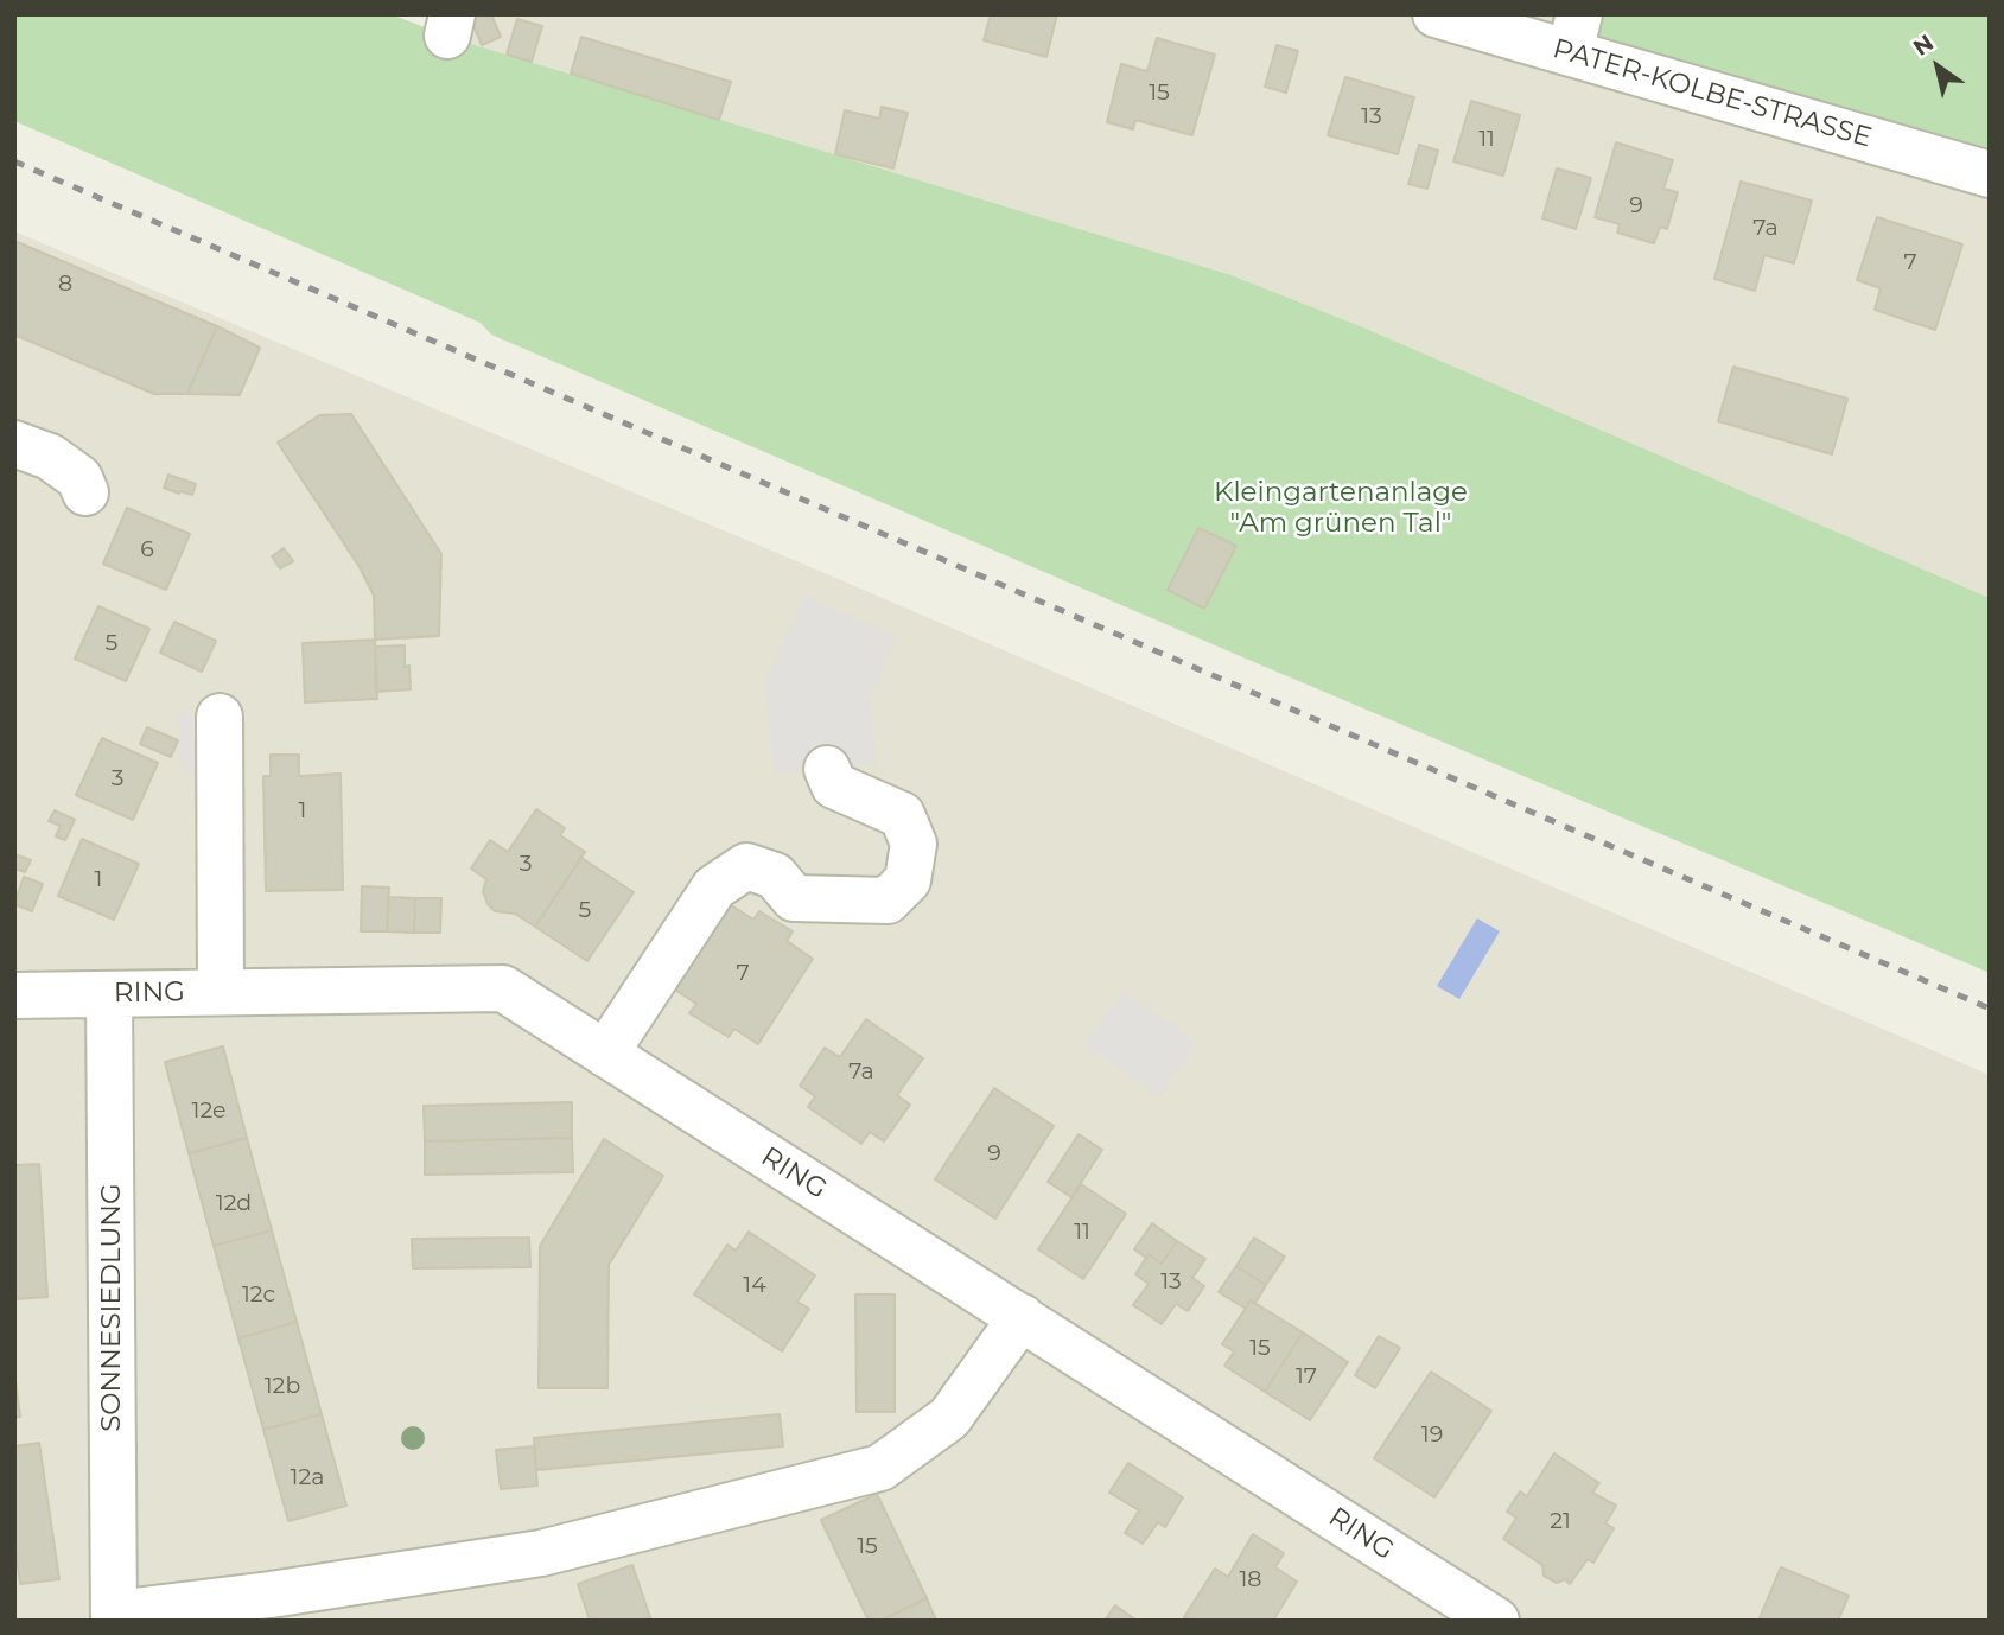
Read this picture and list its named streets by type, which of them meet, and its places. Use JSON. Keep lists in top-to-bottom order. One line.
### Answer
{"streets":{"street":["PATER-KOLBE-STRASSE","RING","SONNESIEDLUNG"]},"crossings":[["RING","SONNESIEDLUNG"]],"parks":["Kleingartenanlage \"Am grünen Tal\""],"house_numbers":["15","13","11","9","7a","7","8","6","5","3","1","3","1","5","7","7a","12e","9","12d","11","13","14","12c","15","17","12b","19","12a","21","15","18"],"north":"top left"}
